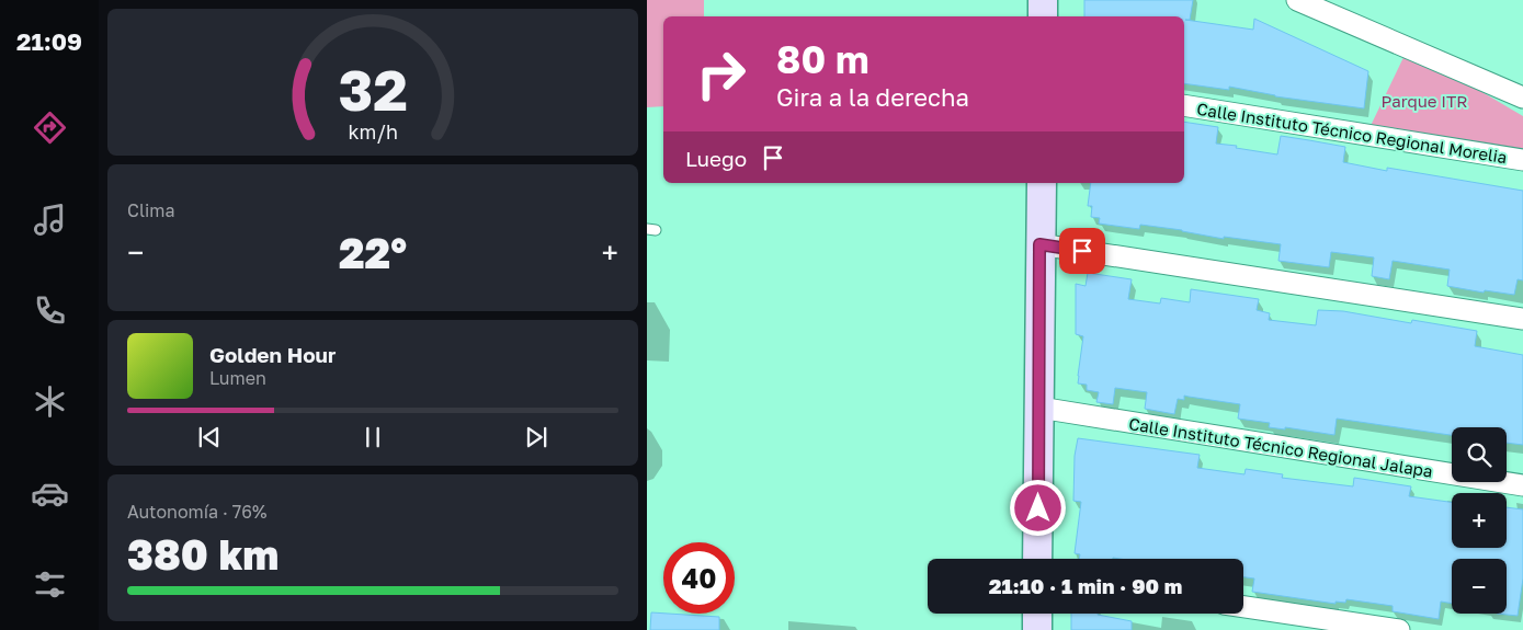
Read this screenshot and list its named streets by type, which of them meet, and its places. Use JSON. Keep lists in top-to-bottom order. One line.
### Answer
{"streets":{"street":["Calle Instituto Técnico Regional Morelia","Calle Instituto Técnico Regional Jalapa"]},"parks":["Parque ITR"],"page":{"tabs":"21:09","turn":["80 m","Gira a la derecha"],"then":"Luego","tile":["Clima",["Autonomía · 76%","380 km"]],"heat":["−","22°","+"],"song":["Golden Hour","Lumen"],"map_buttons":["+","−"],"limit":"40","trip":"21:10 · 1 min · 90 m","gauge":["32","km/h"]}}
